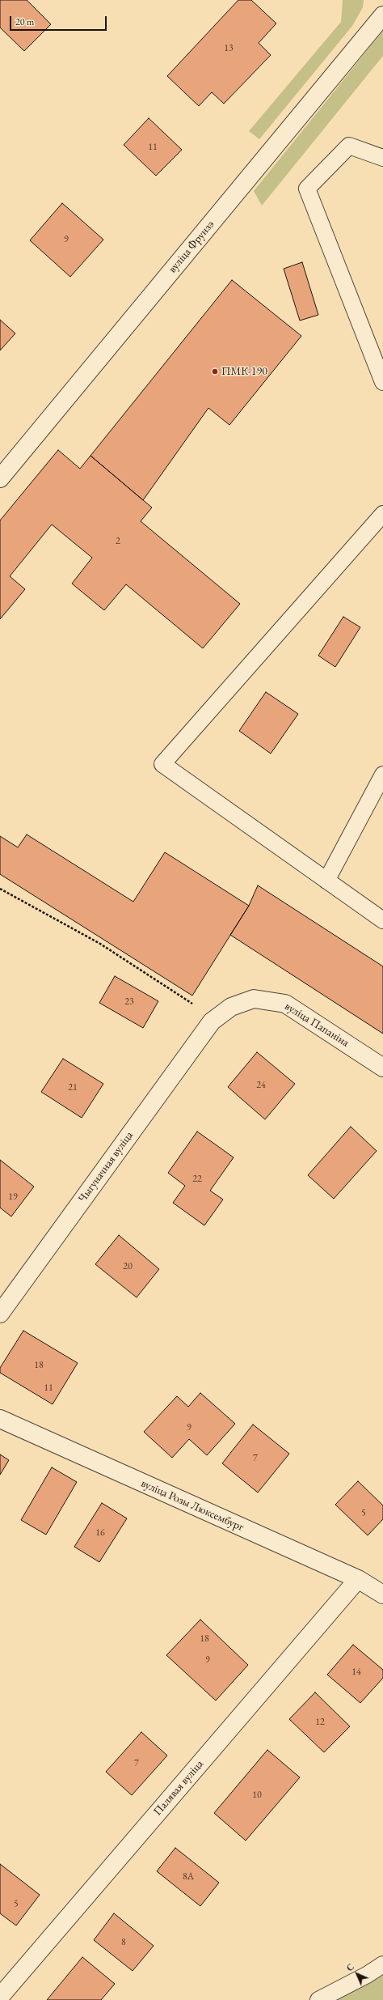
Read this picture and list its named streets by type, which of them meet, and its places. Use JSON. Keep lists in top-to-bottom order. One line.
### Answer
{"streets":{"street":["вуліца Фрунзэ","вуліца Папаніна","Чыгуначная вуліца","вуліца Розы Люксембург","Палявая вуліца"]},"crossings":[["вуліца Папаніна","Чыгуначная вуліца"],["вуліца Розы Люксембург","Палявая вуліца"]],"places":["ПМК-190"],"house_numbers":["13","11","9","2","23","24","21","22","19","20","18","11","9","7","5","16","18","9","14","12","7","10","8А","5","8"],"scale_bar":"20 m","north":"top left"}
